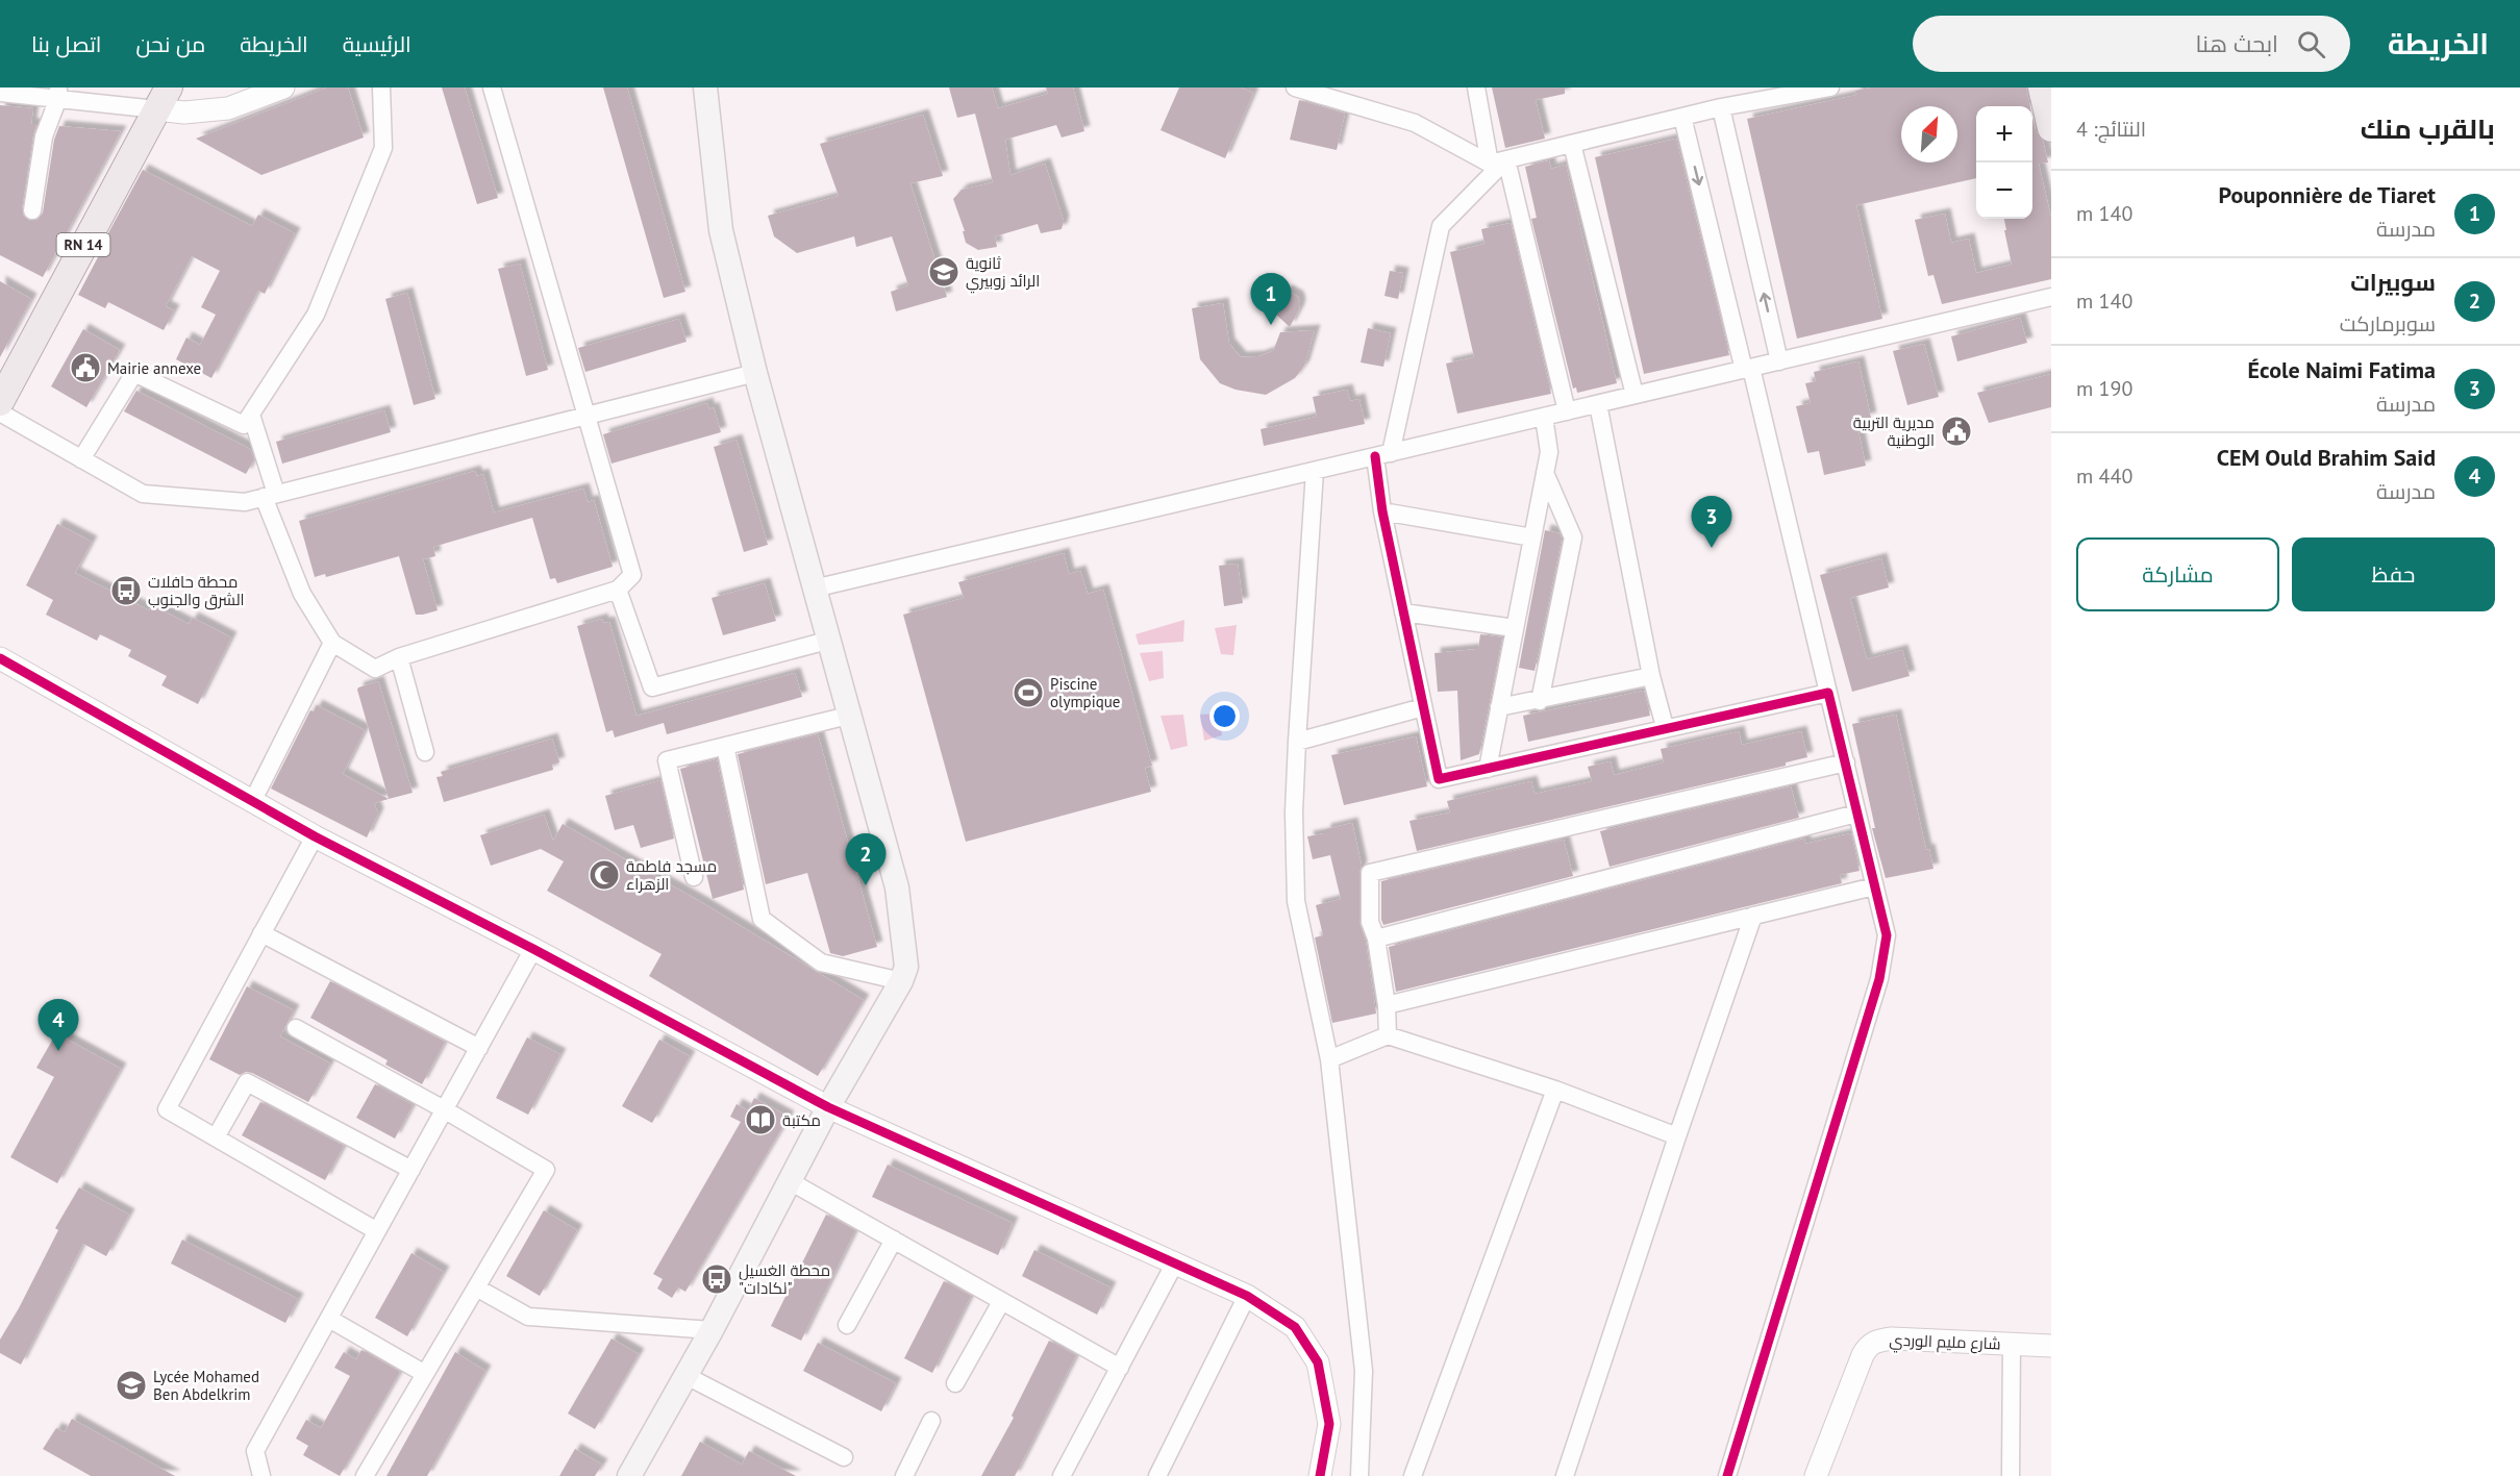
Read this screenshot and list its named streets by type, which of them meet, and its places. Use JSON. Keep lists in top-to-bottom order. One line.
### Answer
{"streets":{"main road":["RN 14"],"street":["شارع مليم الوردي"]},"places":{"school or university":["ثانوية الرائد زوبيري","Lycée Mohamed Ben Abdelkrim"],"public building":["Mairie annexe","مديرية التربية الوطنية"],"bus stop":["محطة حافلات الشرق والجنوب","محطة الغسيل \"لكادات\""],"sports":["Piscine olympique"],"mosque":["مسجد فاطمة الزهراء"],"library":["مكتبة"]},"north":"top right","page":{"header":"الخريطة","search":"ابحث هنا","nav":["الرئيسية","الخريطة","من نحن","اتصل بنا"],"heading":["بالقرب منك","النتائج: 4"],"map_buttons":["+","−"],"list":[{"mark":"1","name":"Pouponnière de Tiaret","note":"مدرسة","value":"140 m"},{"mark":"2","name":"سوبيرات","note":"سوبرماركت","value":"140 m"},{"mark":"3","name":"École Naimi Fatima","note":"مدرسة","value":"190 m"},{"mark":"4","name":"CEM Ould Brahim Said","note":"مدرسة","value":"440 m"}],"pins":["1","3","2","4"],"buttons":["حفظ","مشاركة"]}}
